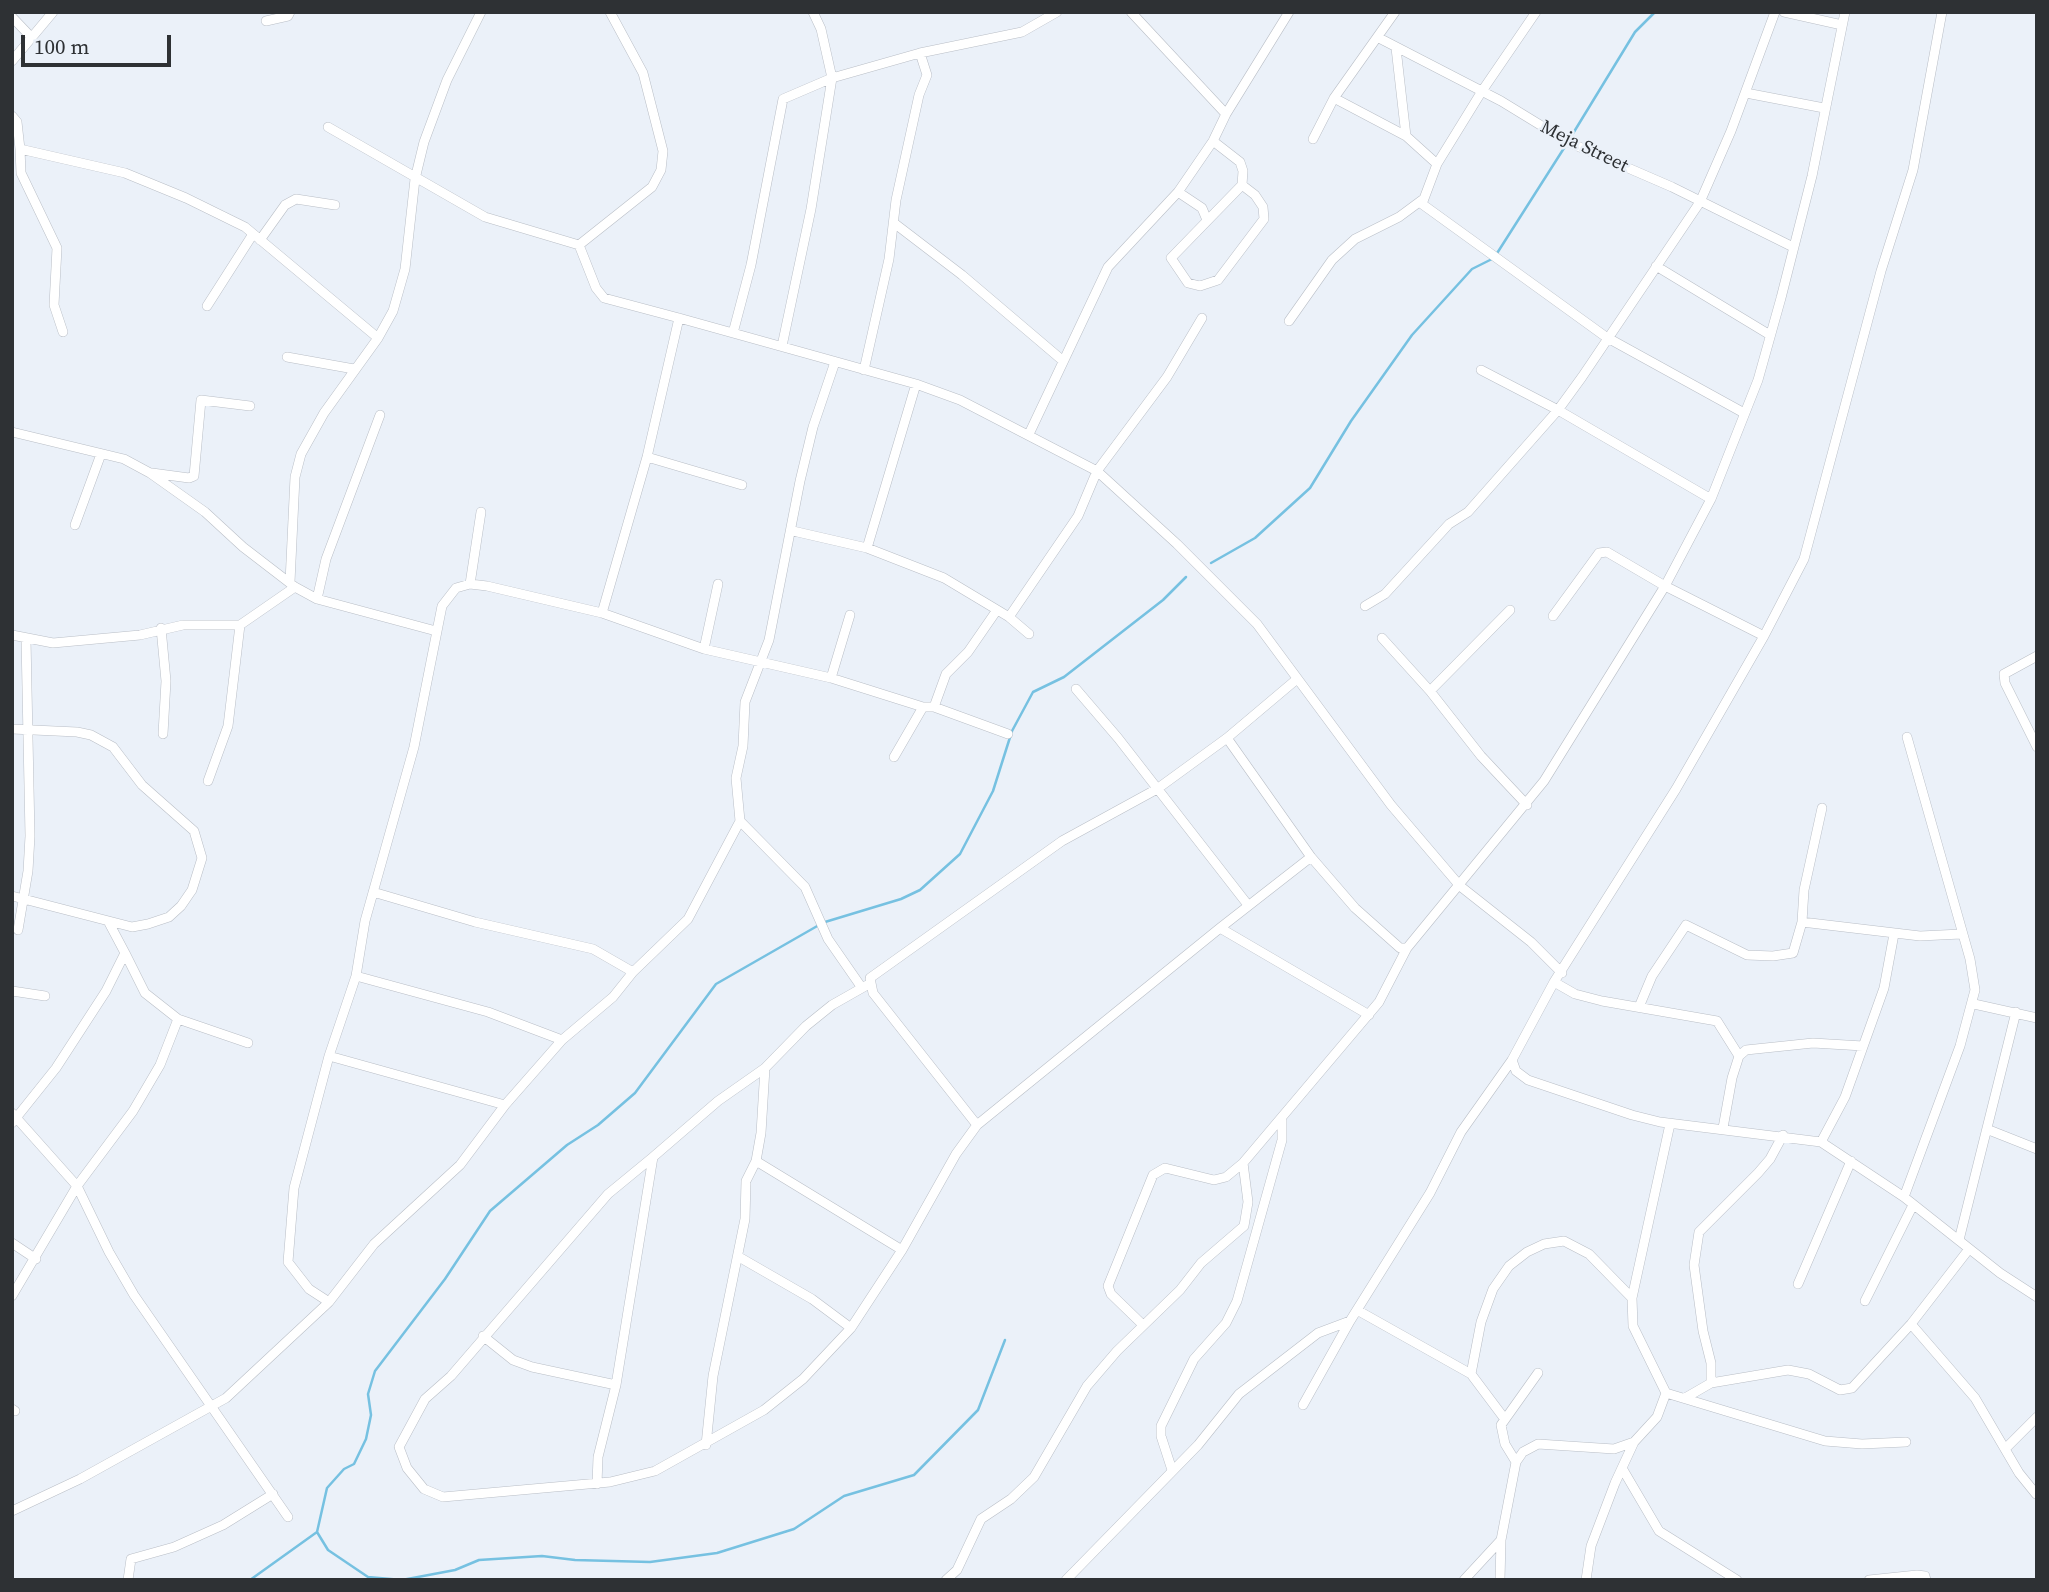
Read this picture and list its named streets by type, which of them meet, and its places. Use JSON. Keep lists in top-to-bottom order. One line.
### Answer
{"streets":{"street":["Meja Street"]},"scale_bar":"100 m"}
